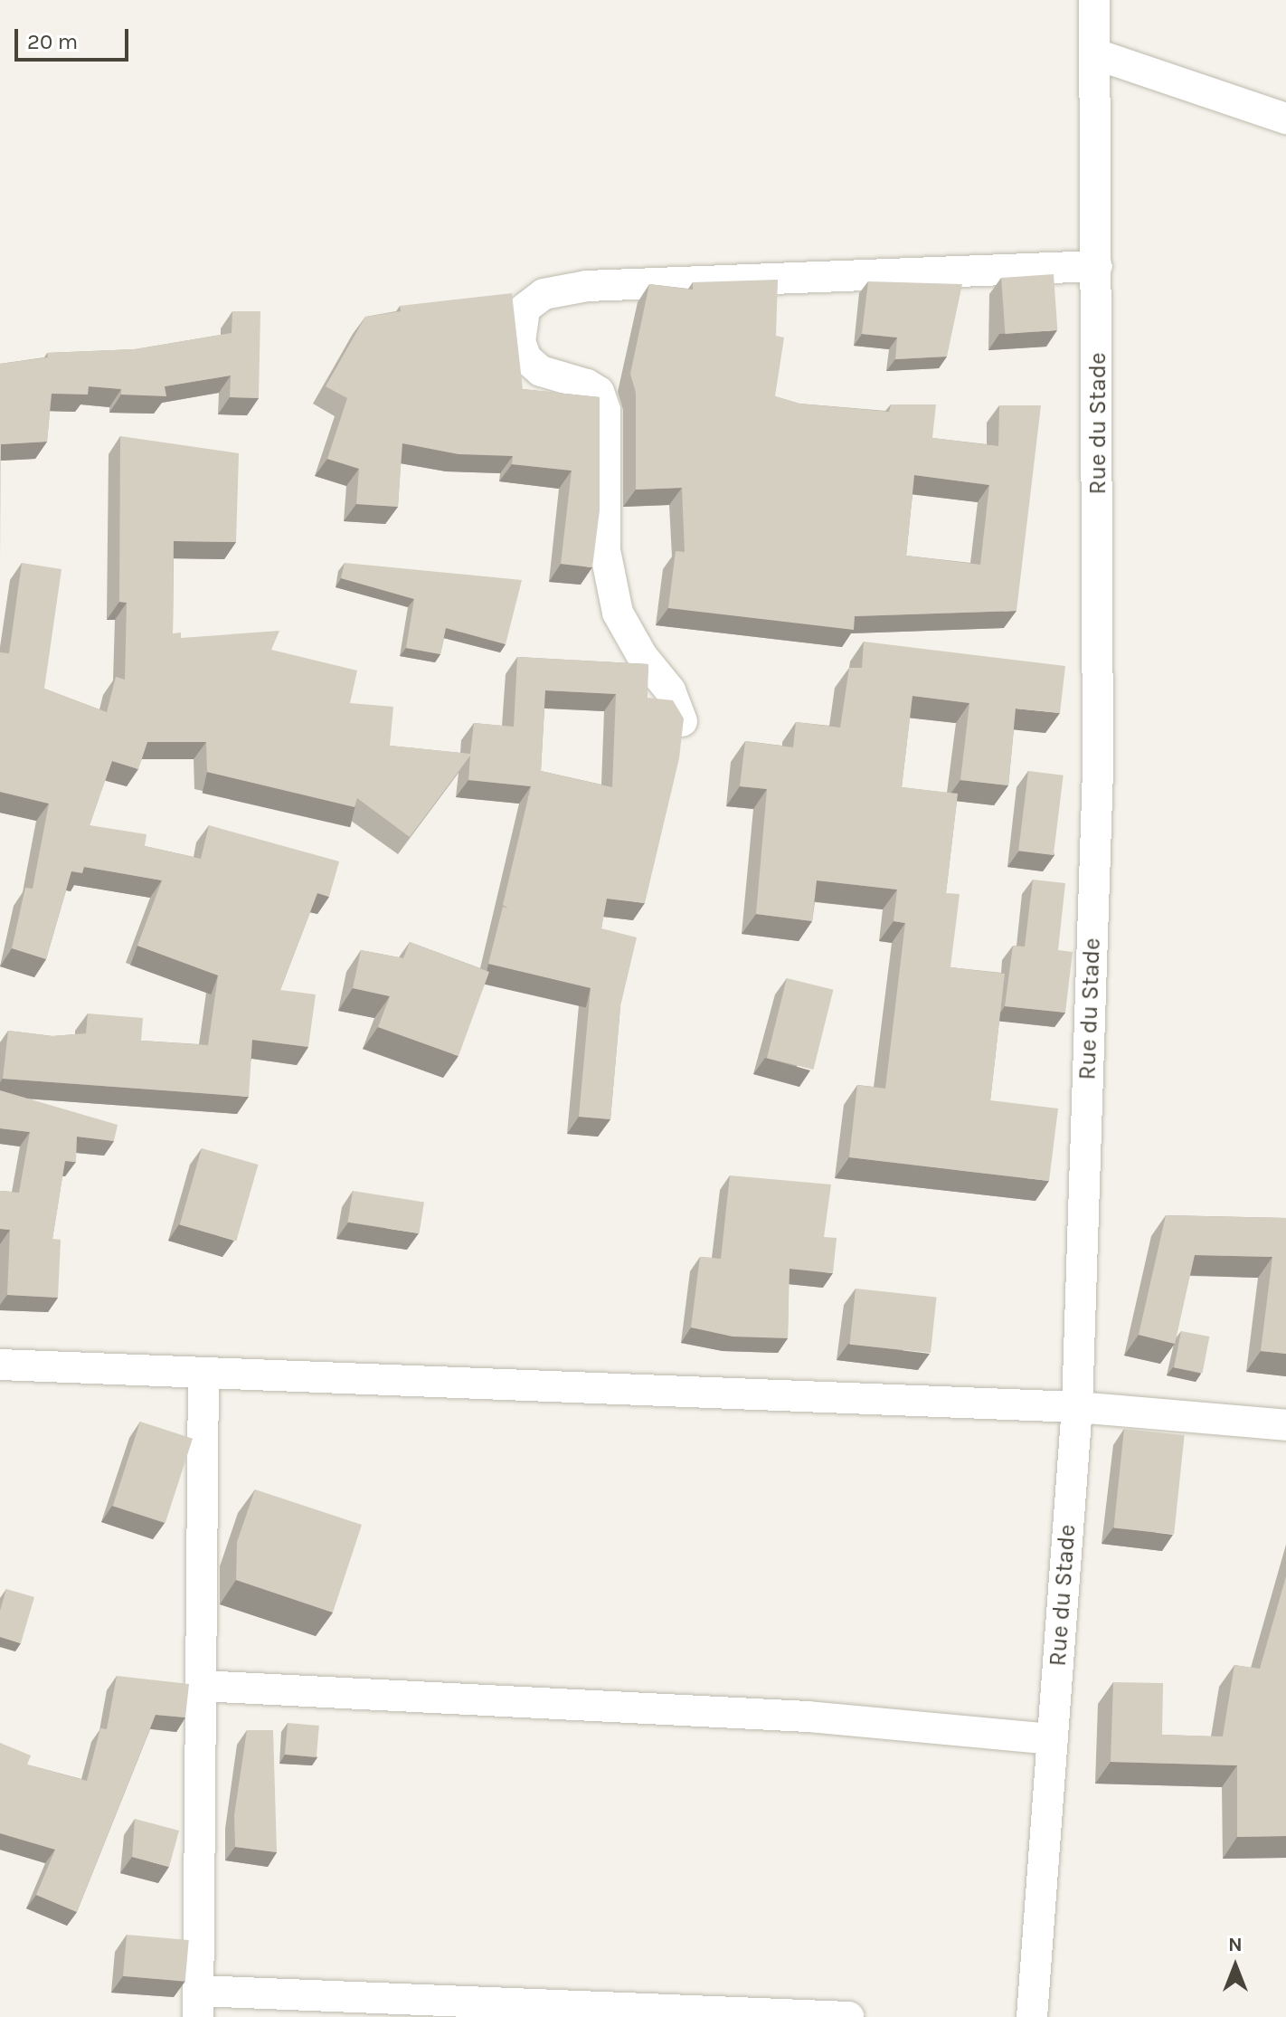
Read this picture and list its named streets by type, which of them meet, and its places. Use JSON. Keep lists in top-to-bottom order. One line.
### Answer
{"streets":{"street":["Rue du Stade"]},"scale_bar":"20 m","north":"top"}
